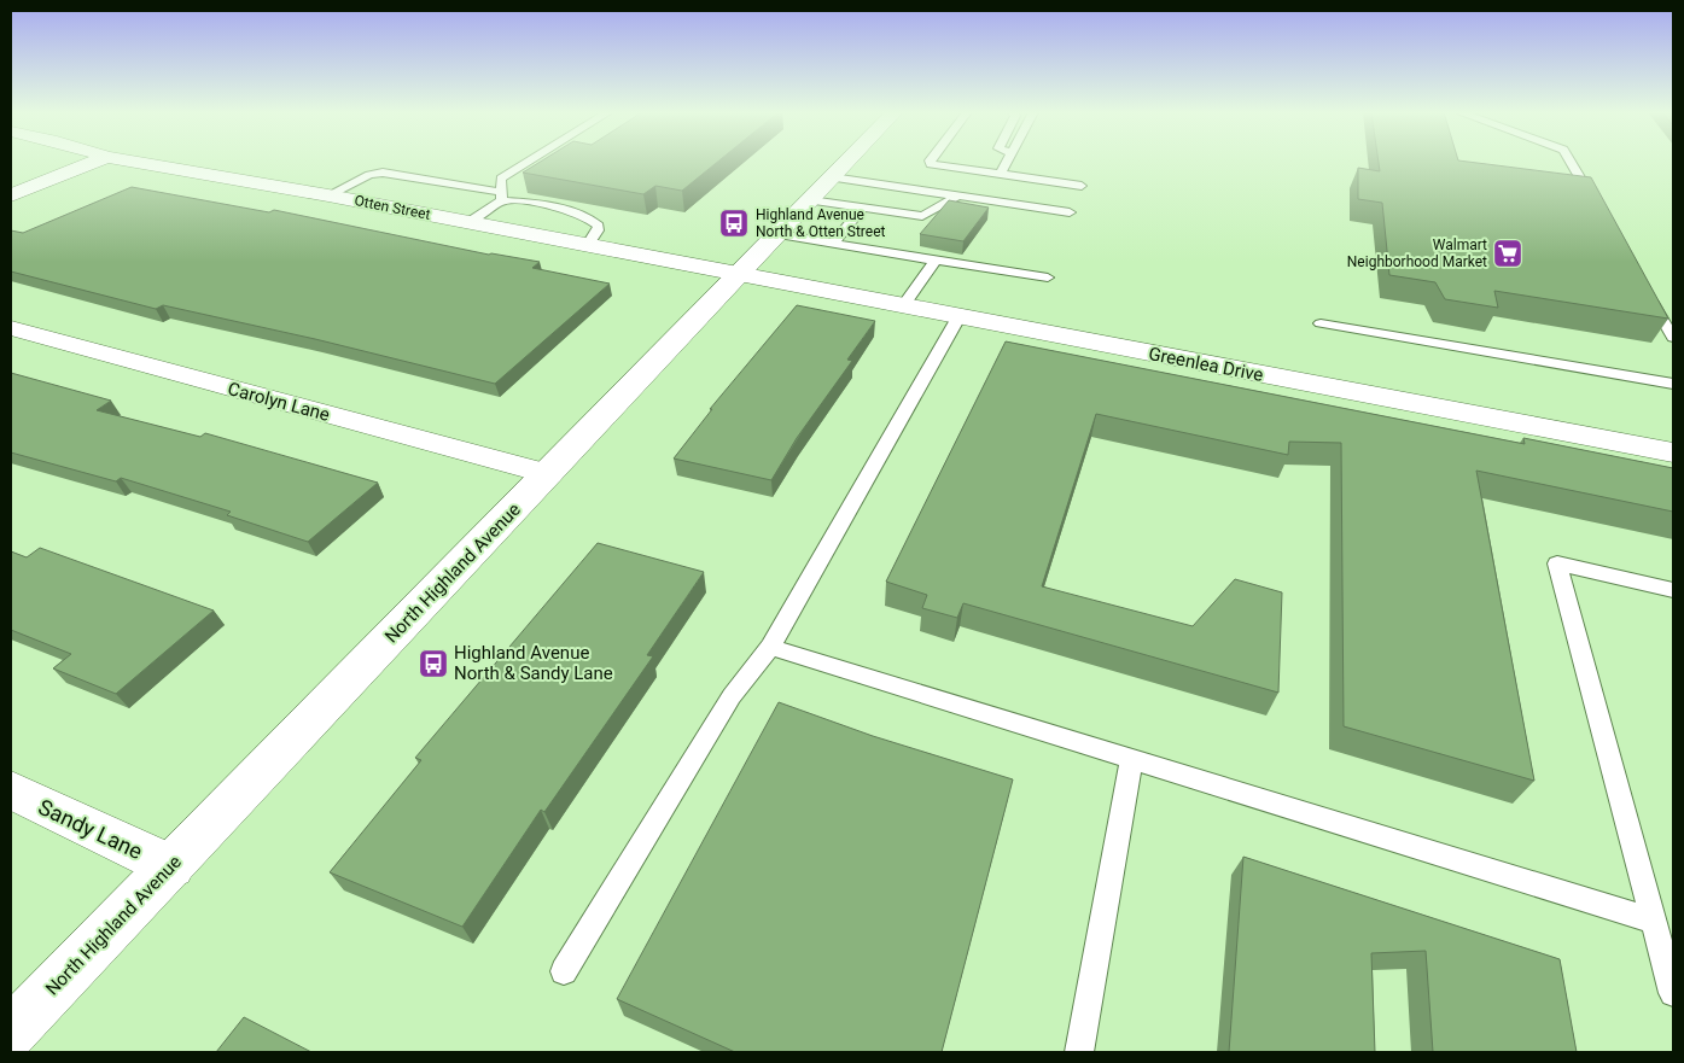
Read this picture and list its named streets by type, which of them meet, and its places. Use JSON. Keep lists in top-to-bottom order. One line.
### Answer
{"streets":{"street":["Otten Street","Greenlea Drive","Carolyn Lane","North Highland Avenue","Sandy Lane"]},"crossings":[["Otten Street","Greenlea Drive"],["Otten Street","North Highland Avenue"],["Greenlea Drive","North Highland Avenue"],["Carolyn Lane","North Highland Avenue"],["North Highland Avenue","Sandy Lane"]],"places":{"bus stop":["Highland Avenue North & Otten Street","Highland Avenue North & Sandy Lane"],"supermarket":["Walmart Neighborhood Market"]}}
